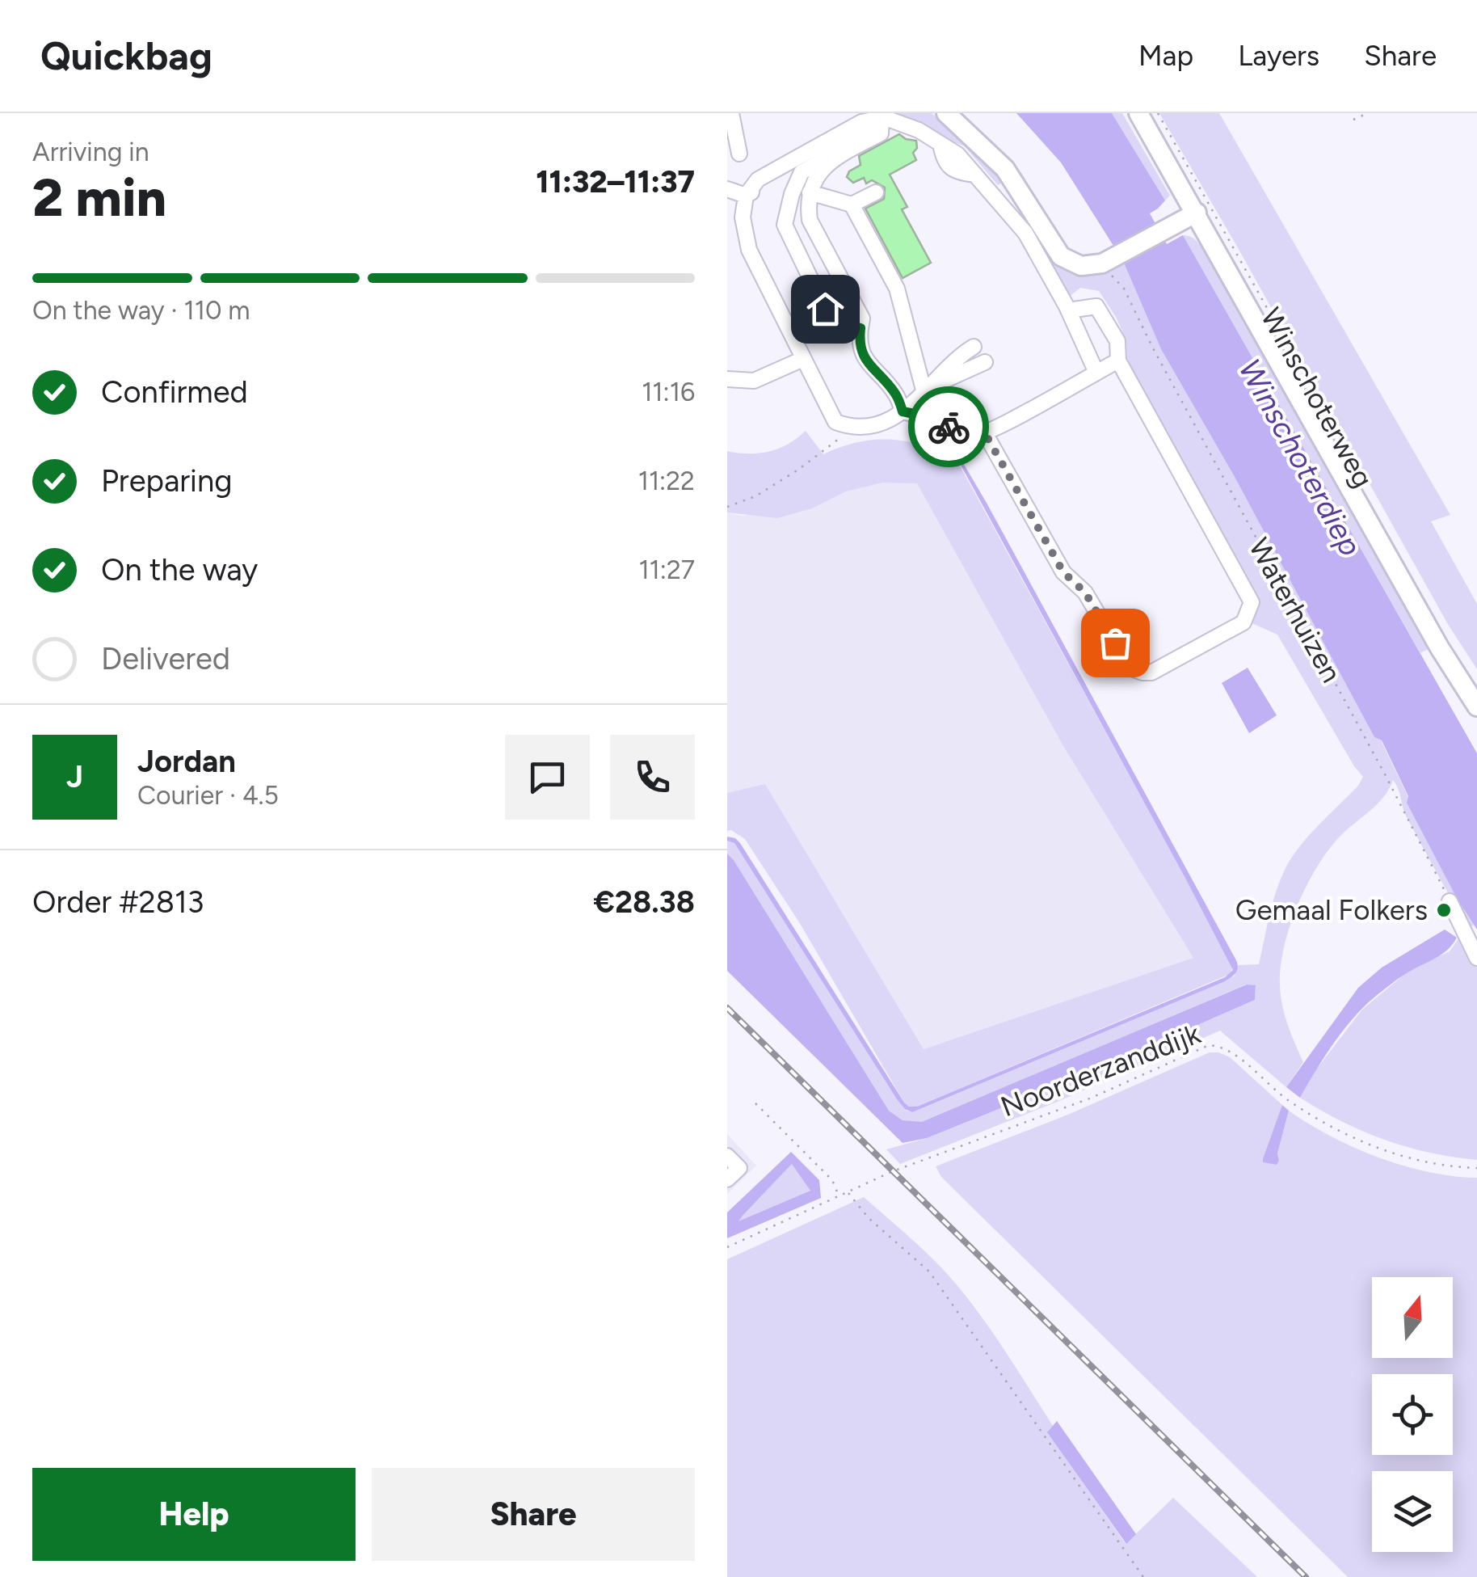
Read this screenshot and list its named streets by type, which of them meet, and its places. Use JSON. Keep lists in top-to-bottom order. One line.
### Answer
{"streets":{"main road":["Winschoterweg"],"path":["Waterhuizen","Noorderzanddijk"]},"water":["Winschoterdiep"],"places":["Gemaal Folkers"],"north":"top","page":{"header":"Quickbag","nav":["Map","Layers","Share"],"heading":["2 min","Arriving in","11:32–11:37"],"panel":["Jordan","Courier · 4.5","Order #2813","€28.38"],"bar":"On the way · 110 m","list":[["Confirmed","11:16"],["Preparing","11:22"],["On the way","11:27"],"Delivered"],"round":"J","buttons":["Help","Share"]}}
